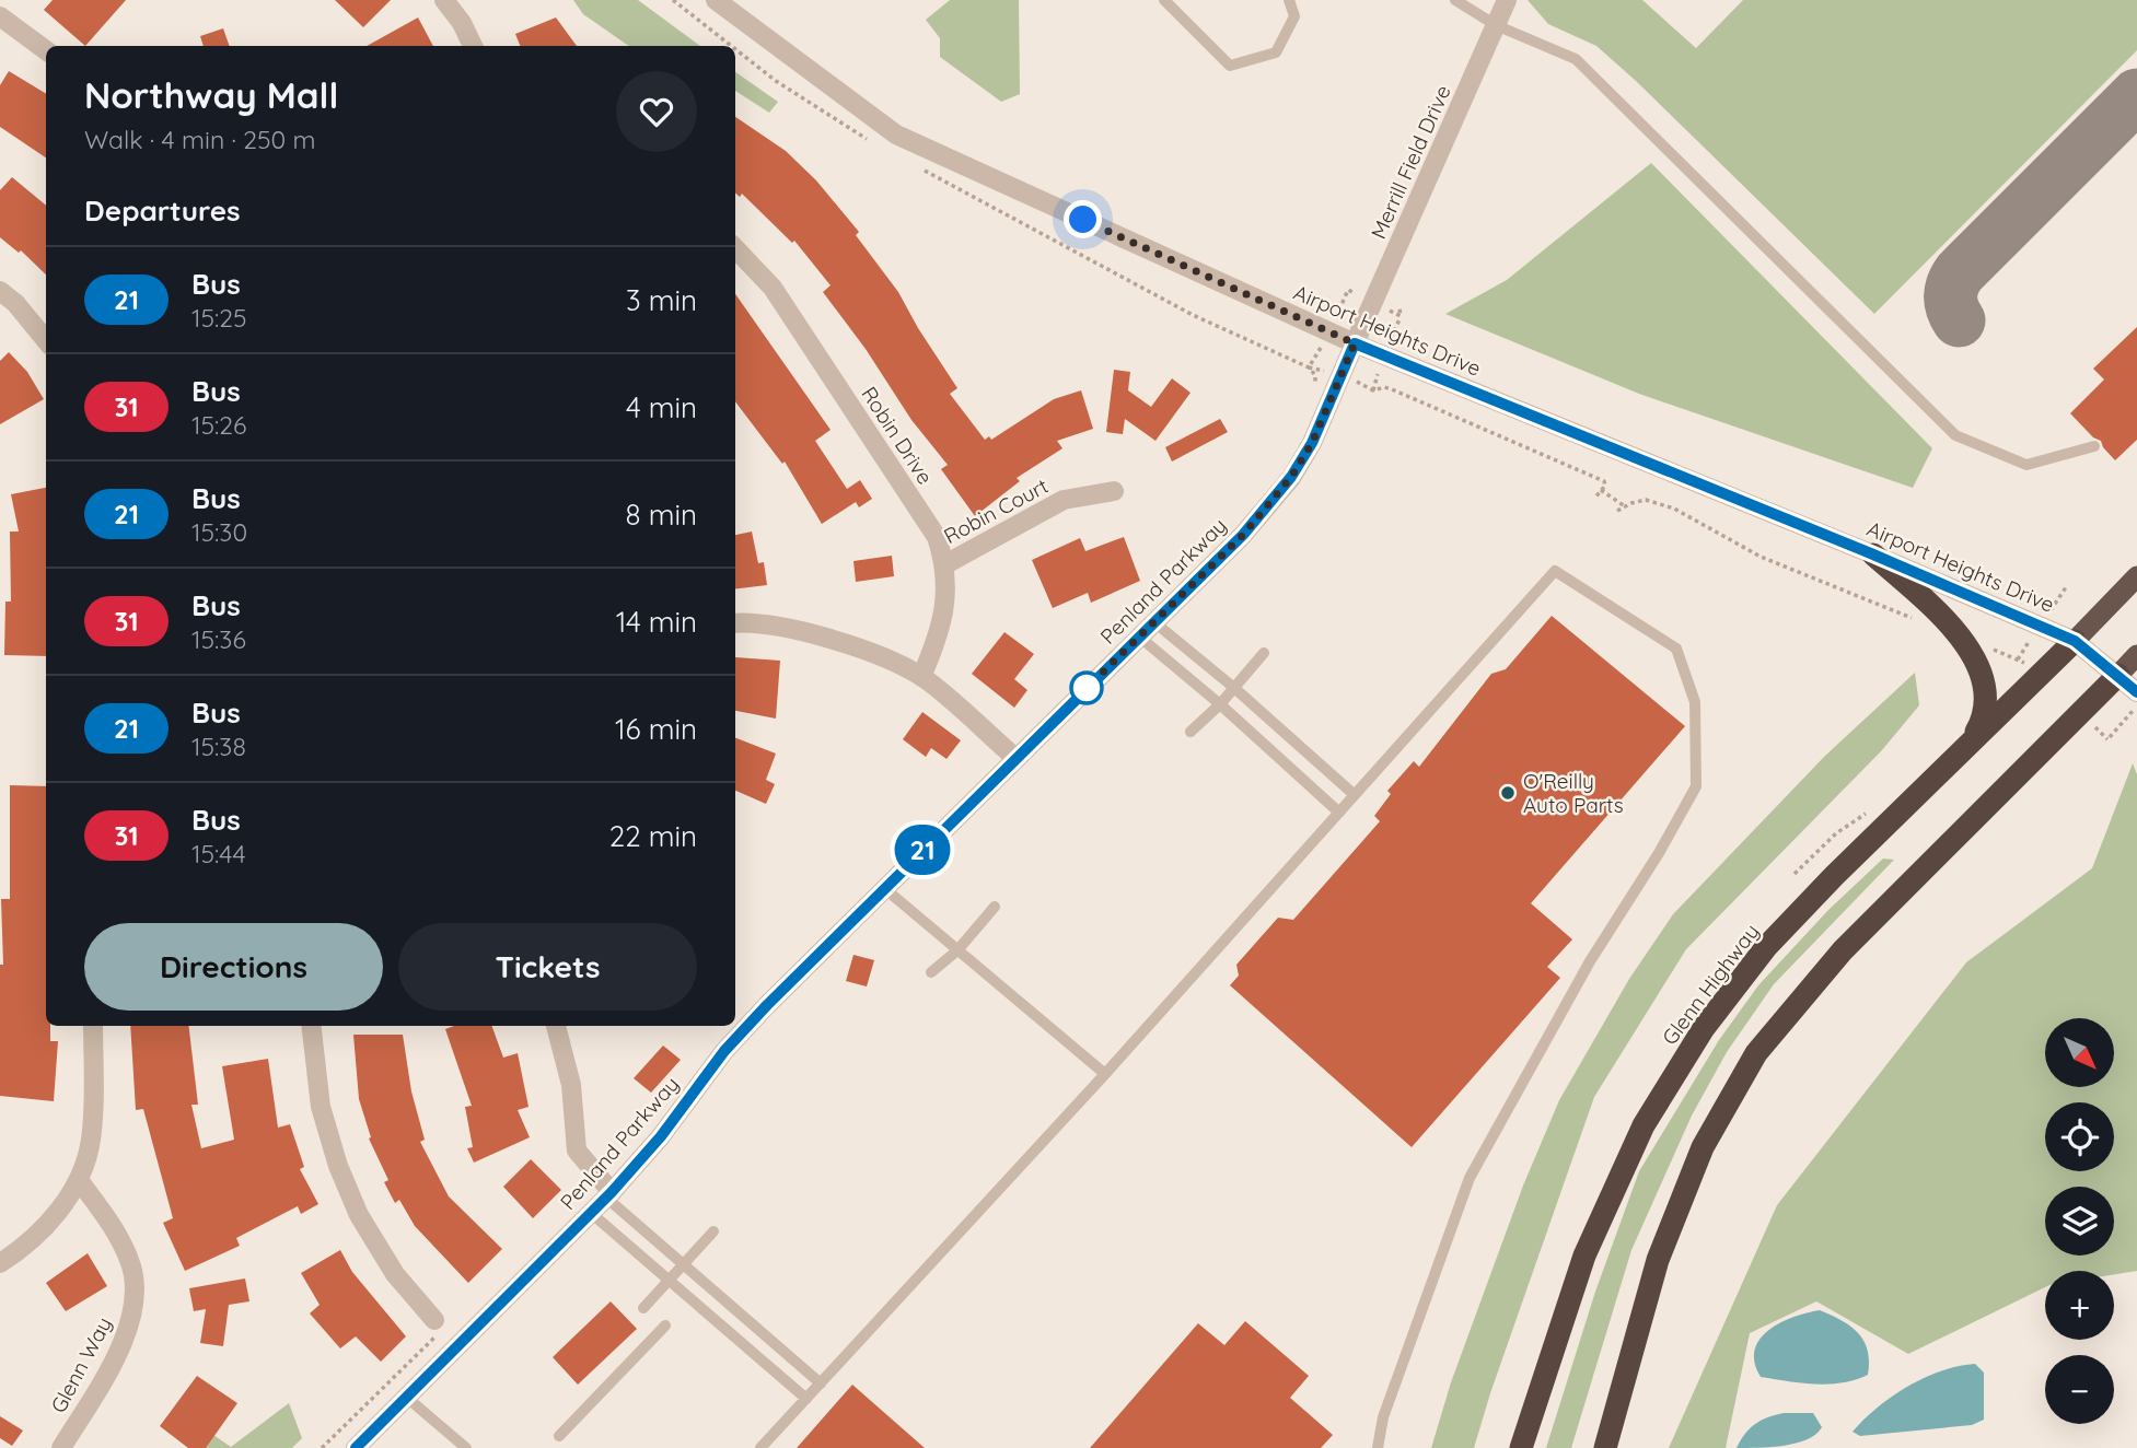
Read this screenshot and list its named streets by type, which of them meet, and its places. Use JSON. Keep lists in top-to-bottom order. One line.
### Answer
{"streets":{"highway":["Glenn Highway"],"street":["Merrill Field Drive","Airport Heights Drive","Robin Drive","Robin Court","Penland Parkway","Glenn Way"]},"crossings":[["Merrill Field Drive","Airport Heights Drive"],["Merrill Field Drive","Penland Parkway"],["Airport Heights Drive","Penland Parkway"],["Airport Heights Drive","Glenn Highway"],["Robin Drive","Robin Court"]],"places":["O'Reilly Auto Parts"],"lines":["bus line 21"],"north":"bottom right","page":{"on_map":"21","heading":[["Northway Mall","Walk · 4 min · 250 m"],"Departures"],"list":[{"mark":"21","name":"Bus","note":"15:25","value":"3 min"},{"mark":"31","name":"Bus","note":"15:26","value":"4 min"},{"mark":"21","name":"Bus","note":"15:30","value":"8 min"},{"mark":"31","name":"Bus","note":"15:36","value":"14 min"},{"mark":"21","name":"Bus","note":"15:38","value":"16 min"},{"mark":"31","name":"Bus","note":"15:44","value":"22 min"}],"buttons":["Directions","Tickets"],"map_buttons":["+","−"]}}
